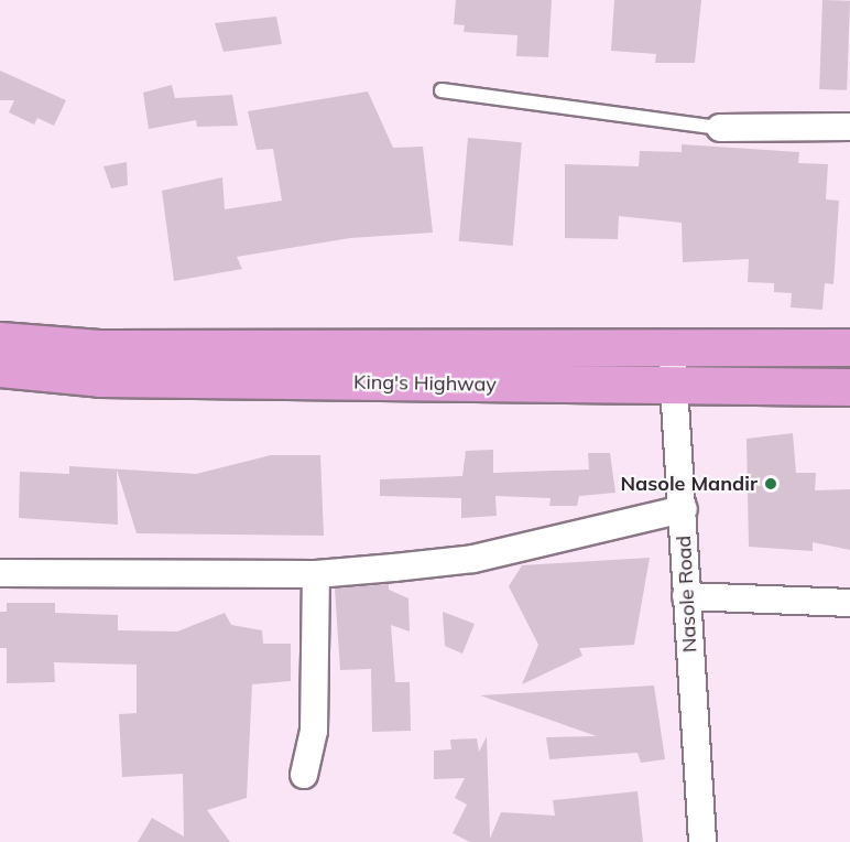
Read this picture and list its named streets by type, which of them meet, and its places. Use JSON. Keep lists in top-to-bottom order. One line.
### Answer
{"streets":{"highway":["King's Highway"],"street":["Nasole Road"]},"crossings":[["King's Highway","Nasole Road"]],"places":["Nasole Mandir"]}
